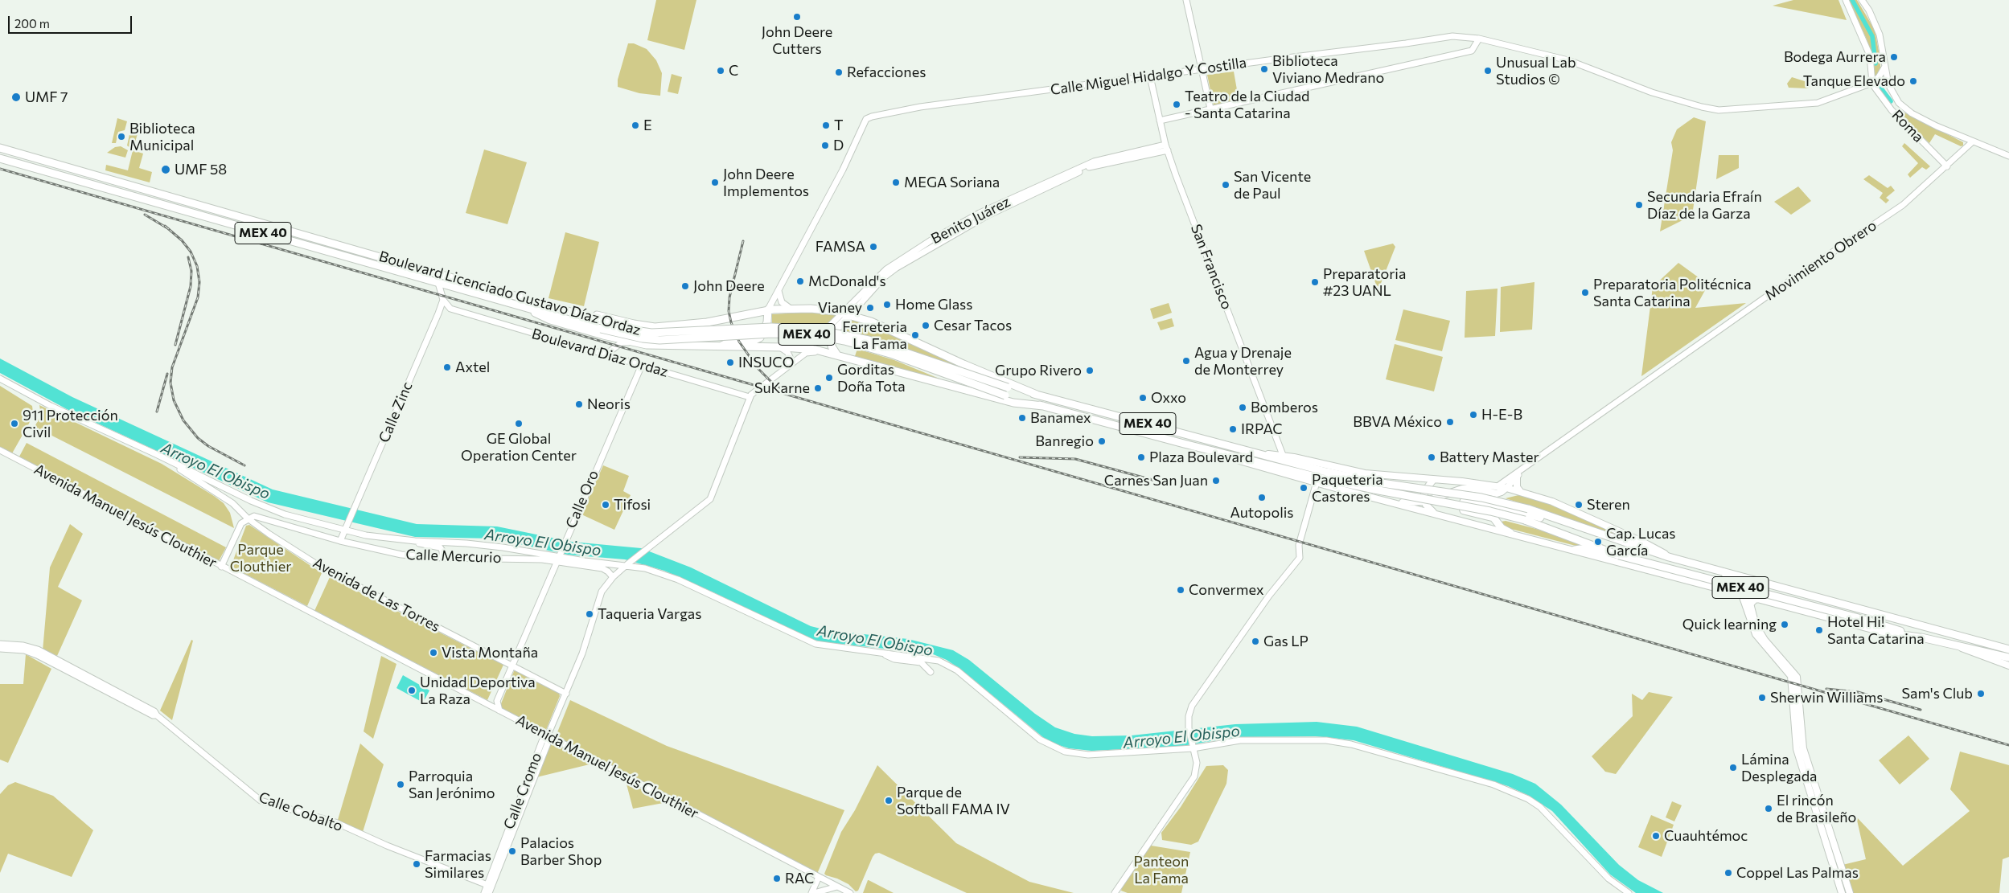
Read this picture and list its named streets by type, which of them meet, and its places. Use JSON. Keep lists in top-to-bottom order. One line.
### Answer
{"streets":{"main road":["MEX 40","Boulevard Licenciado Gustavo Díaz Ordaz"],"street":["Calle Miguel Hidalgo Y Costilla","Roma","Benito Juárez","Movimiento Obrero","San Francisco","Boulevard Diaz Ordaz","Calle Zinc","Calle Oro","Avenida Manuel Jesús Clouthier","Calle Mercurio","Avenida de Las Torres","Calle Cromo","Calle Cobalto"]},"crossings":[["Calle Miguel Hidalgo Y Costilla","Roma"],["Calle Miguel Hidalgo Y Costilla","San Francisco"],["Roma","Movimiento Obrero"],["Benito Juárez","San Francisco"],["MEX 40","Boulevard Licenciado Gustavo Díaz Ordaz"],["Movimiento Obrero","Boulevard Licenciado Gustavo Díaz Ordaz"],["San Francisco","Boulevard Licenciado Gustavo Díaz Ordaz"],["Boulevard Diaz Ordaz","Calle Oro"],["Calle Zinc","Calle Mercurio"],["Calle Oro","Calle Mercurio"],["Calle Oro","Avenida de Las Torres"],["Avenida Manuel Jesús Clouthier","Calle Cromo"],["Calle Mercurio","Avenida de Las Torres"],["Calle Cromo","Calle Cobalto"]],"water":["Arroyo El Obispo"],"parks":["Parque Clouthier","Panteon La Fama"],"places":["John Deere Cutters","Bodega Aurrera","Biblioteca Viviano Medrano","C","Unusual Lab Studios ©","Refacciones","Tanque Elevado","UMF 7","Teatro de la Ciudad - Santa Catarina","E","T","Biblioteca Municipal","D","UMF 58","John Deere Implementos","MEGA Soriana","San Vicente de Paul","Secundaria Efraín Díaz de la Garza","FAMSA","McDonald's","Preparatoria #23 UANL","John Deere","Preparatoria Politécnica Santa Catarina","Home Glass","Vianey","Cesar Tacos","Ferreteria La Fama","Agua y Drenaje de Monterrey","INSUCO","Axtel","Grupo Rivero","Gorditas Doña Tota","SuKarne","Oxxo","Neoris","Bomberos","H-E-B","Banamex","BBVA México","911 Protección Civil","GE Global Operation Center","IRPAC","Banregio","Plaza Boulevard","Battery Master","Carnes San Juan","Paqueteria Castores","Autopolis","Tifosi","Steren","Cap. Lucas García","Convermex","Taqueria Vargas","Quick learning","Hotel Hi! Santa Catarina","Gas LP","Vista Montaña","Unidad Deportiva La Raza","Sam's Club","Sherwin Williams","Lámina Desplegada","Parroquia San Jerónimo","Parque de Softball FAMA IV","El rincón de Brasileño","Cuauhtémoc","Palacios Barber Shop","Farmacias Similares","Coppel Las Palmas","RAC"],"scale_bar":"200 m"}
